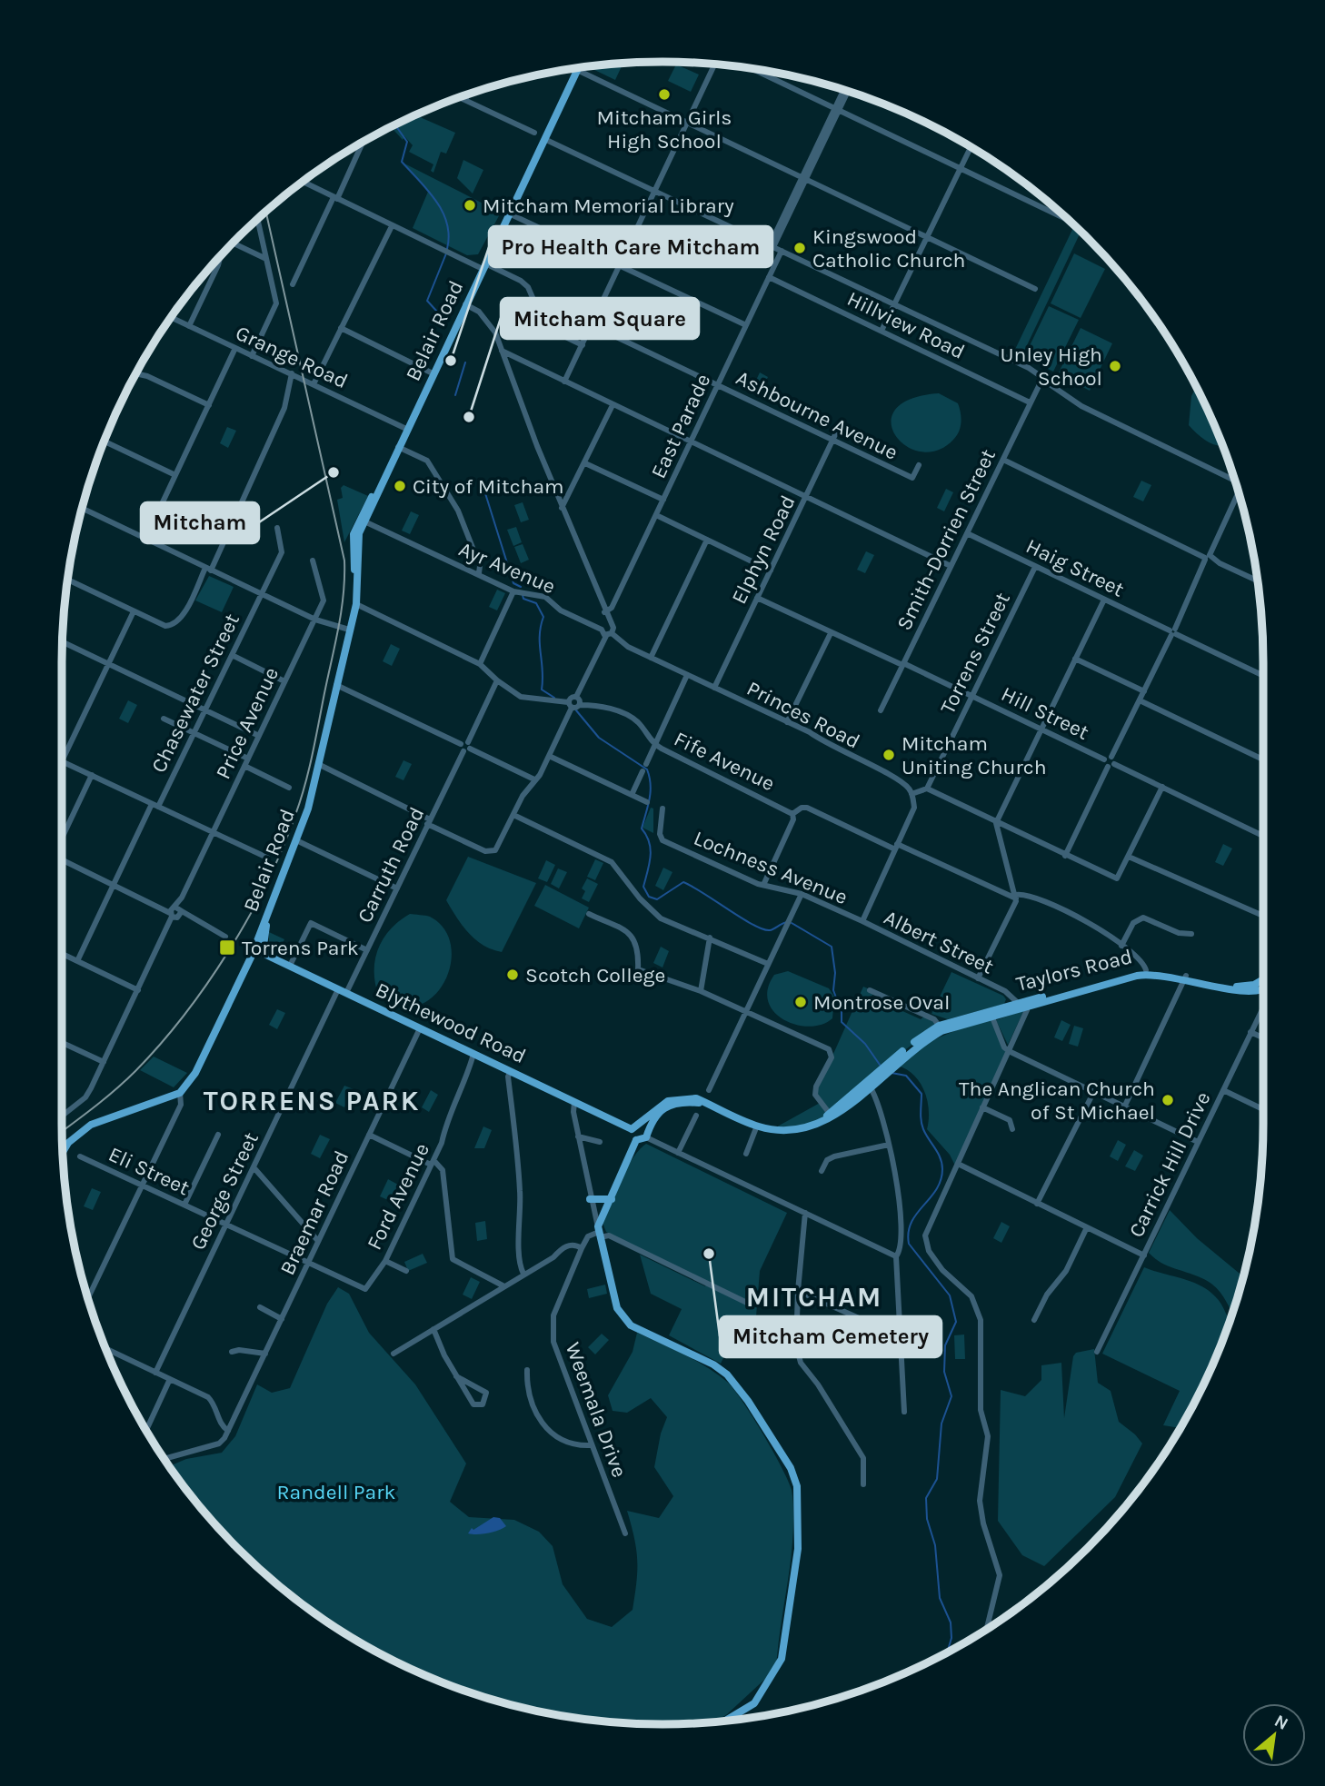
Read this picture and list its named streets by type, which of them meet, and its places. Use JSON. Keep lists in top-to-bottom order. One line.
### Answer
{"streets":{"main road":["Belair Road","Taylors Road","Blythewood Road"],"street":["Hillview Road","Grange Road","Ashbourne Avenue","East Parade","Smith-Dorrien Street","Elphyn Road","Ayr Avenue","Haig Street","Torrens Street","Chasewater Street","Hill Street","Princes Road","Price Avenue","Fife Avenue","Carruth Road","Lochness Avenue","Albert Street","Carrick Hill Drive","Eli Street","George Street","Ford Avenue","Braemar Road","Weemala Drive"]},"crossings":[["Hillview Road","East Parade"],["Hillview Road","Smith-Dorrien Street"],["Belair Road","Grange Road"],["Belair Road","Ayr Avenue"],["Belair Road","Blythewood Road"],["Ashbourne Avenue","East Parade"],["Ashbourne Avenue","Elphyn Road"],["Smith-Dorrien Street","Haig Street"],["Smith-Dorrien Street","Hill Street"],["Elphyn Road","Hill Street"],["Elphyn Road","Princes Road"],["Ayr Avenue","Princes Road"],["Haig Street","Torrens Street"],["Torrens Street","Hill Street"],["Carruth Road","Blythewood Road"],["Lochness Avenue","Albert Street"],["Albert Street","Taylors Road"],["Blythewood Road","George Street"],["Blythewood Road","Ford Avenue"],["Blythewood Road","Braemar Road"],["Eli Street","George Street"],["Eli Street","Ford Avenue"],["Eli Street","Braemar Road"],["Ford Avenue","Braemar Road"]],"districts":["TORRENS PARK","MITCHAM"],"parks":["Randell Park"],"places":{"other":["Mitcham Girls High School","Mitcham Memorial Library","Kingswood Catholic Church","Pro Health Care Mitcham","Unley High School","Mitcham Square","Mitcham","City of Mitcham","Mitcham Uniting Church","Scotch College","Montrose Oval","The Anglican Church of St Michael","Mitcham Cemetery"],"transit":["Torrens Park"]},"north":"top right"}
